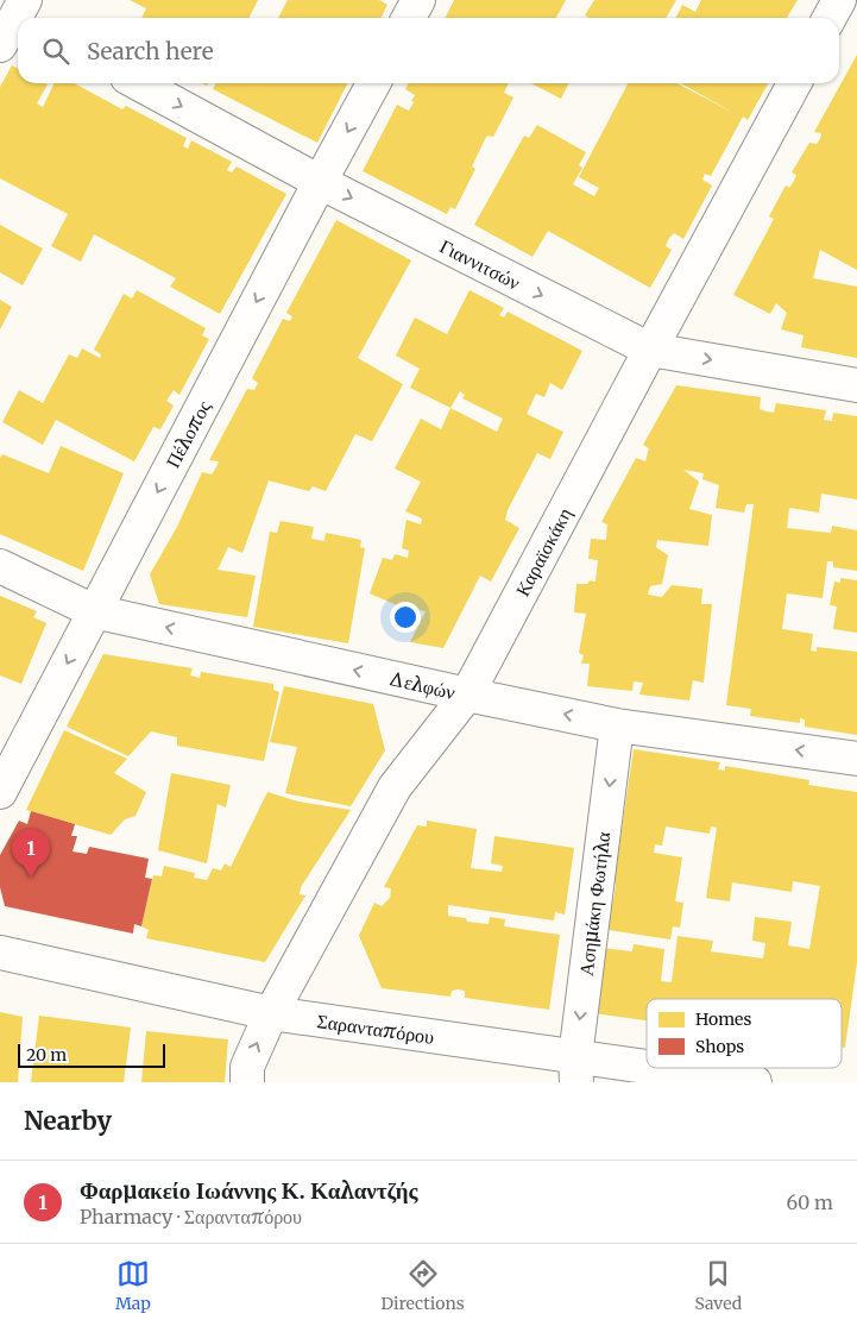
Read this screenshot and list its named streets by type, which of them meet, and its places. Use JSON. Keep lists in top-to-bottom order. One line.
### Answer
{"streets":{"street":["Γιαννιτσών","Πέλοπος","Καραϊσκάκη","Δελφών","Ασημάκη Φωτήλα","Σαρανταπόρου"]},"crossings":[["Γιαννιτσών","Πέλοπος"],["Γιαννιτσών","Καραϊσκάκη"],["Πέλοπος","Δελφών"],["Καραϊσκάκη","Δελφών"],["Καραϊσκάκη","Σαρανταπόρου"],["Δελφών","Ασημάκη Φωτήλα"],["Ασημάκη Φωτήλα","Σαρανταπόρου"]],"one_way":["Γιαννιτσών","Πέλοπος","Δελφών","Ασημάκη Φωτήλα"],"legend":["Homes","Shops"],"scale_bar":"20 m","page":{"search":"Search here","pins":"1","scale":"20 m","heading":"Nearby","list":[{"mark":"1","name":"Φαρμακείο Ιωάννης Κ. Καλαντζής","note":"Pharmacy · Σαρανταπόρου","value":"60 m"}],"nav":["Map","Directions","Saved"]}}
